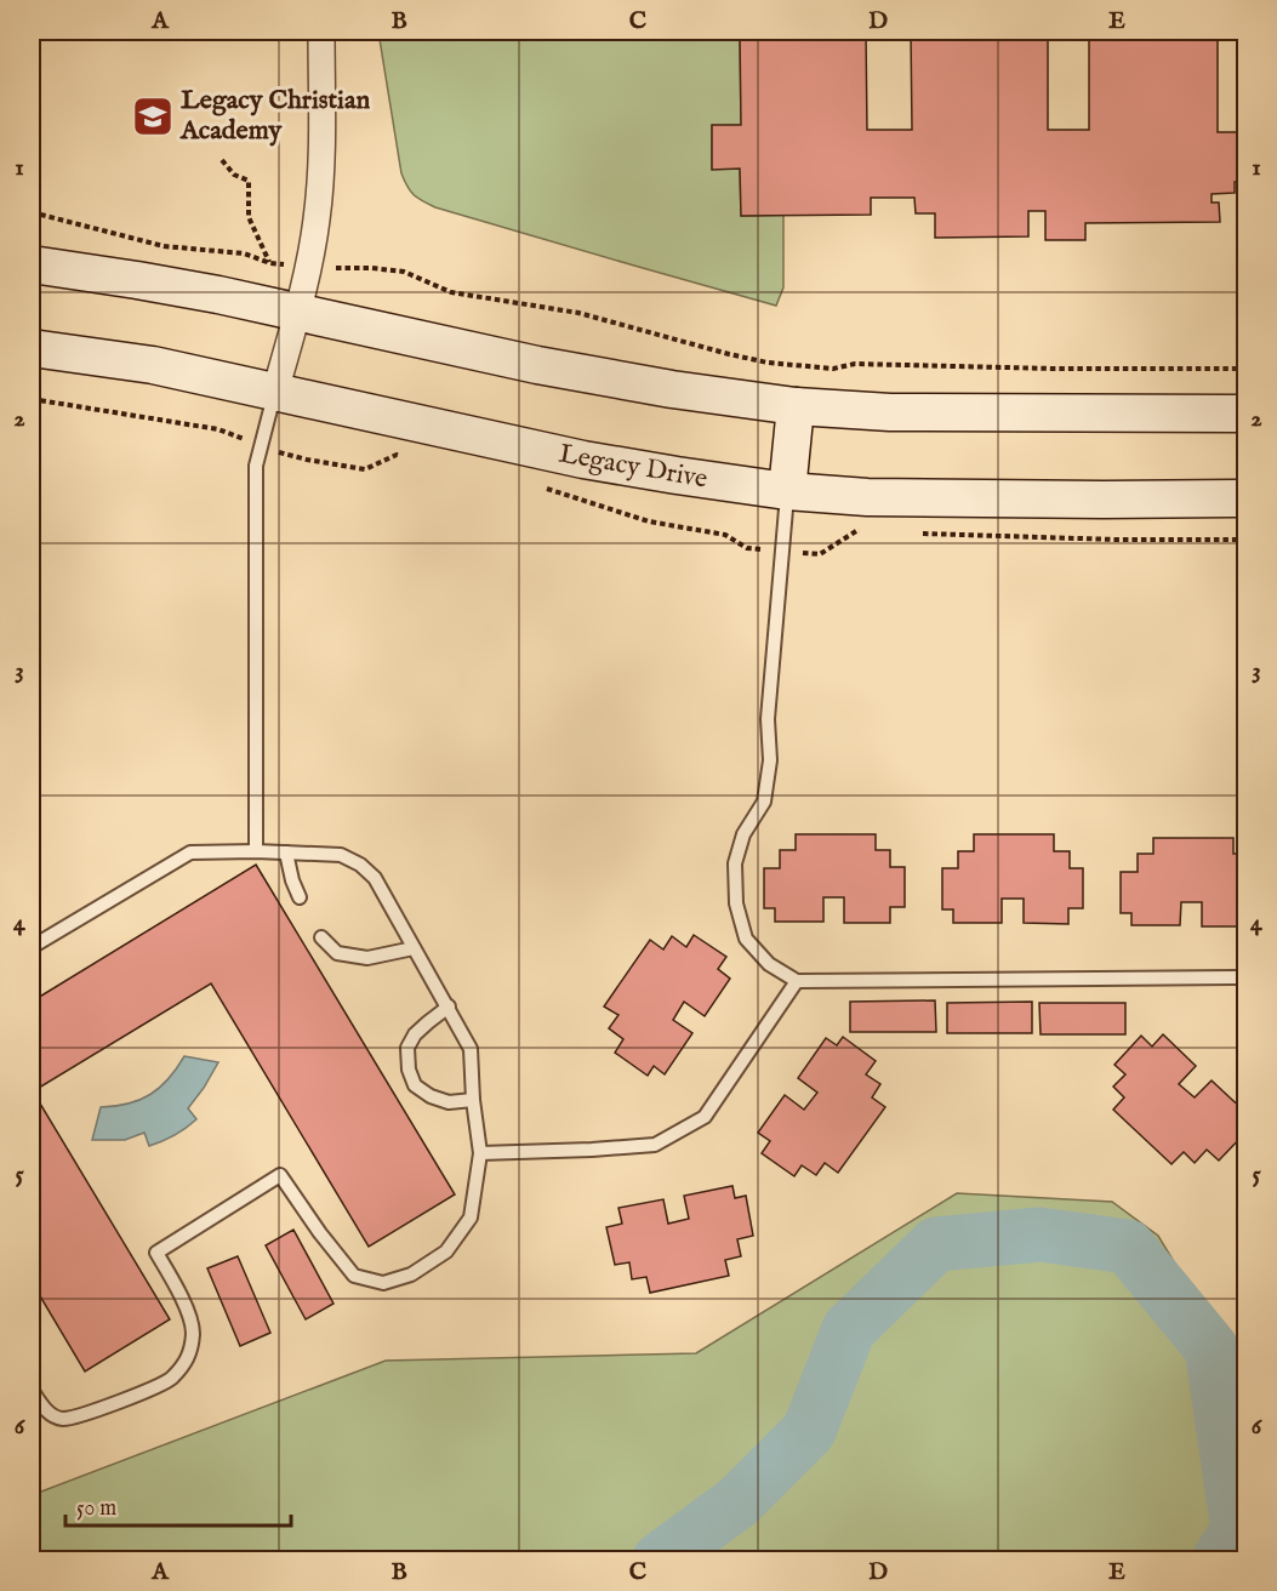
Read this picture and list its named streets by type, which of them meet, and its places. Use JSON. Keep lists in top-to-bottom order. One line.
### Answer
{"streets":{"main road":["Legacy Drive"]},"places":{"school or university":["Legacy Christian Academy"]},"scale_bar":"50 m","grid":{"columns":["A","B","C","D","E"],"rows":["1","2","3","4","5","6"]}}
